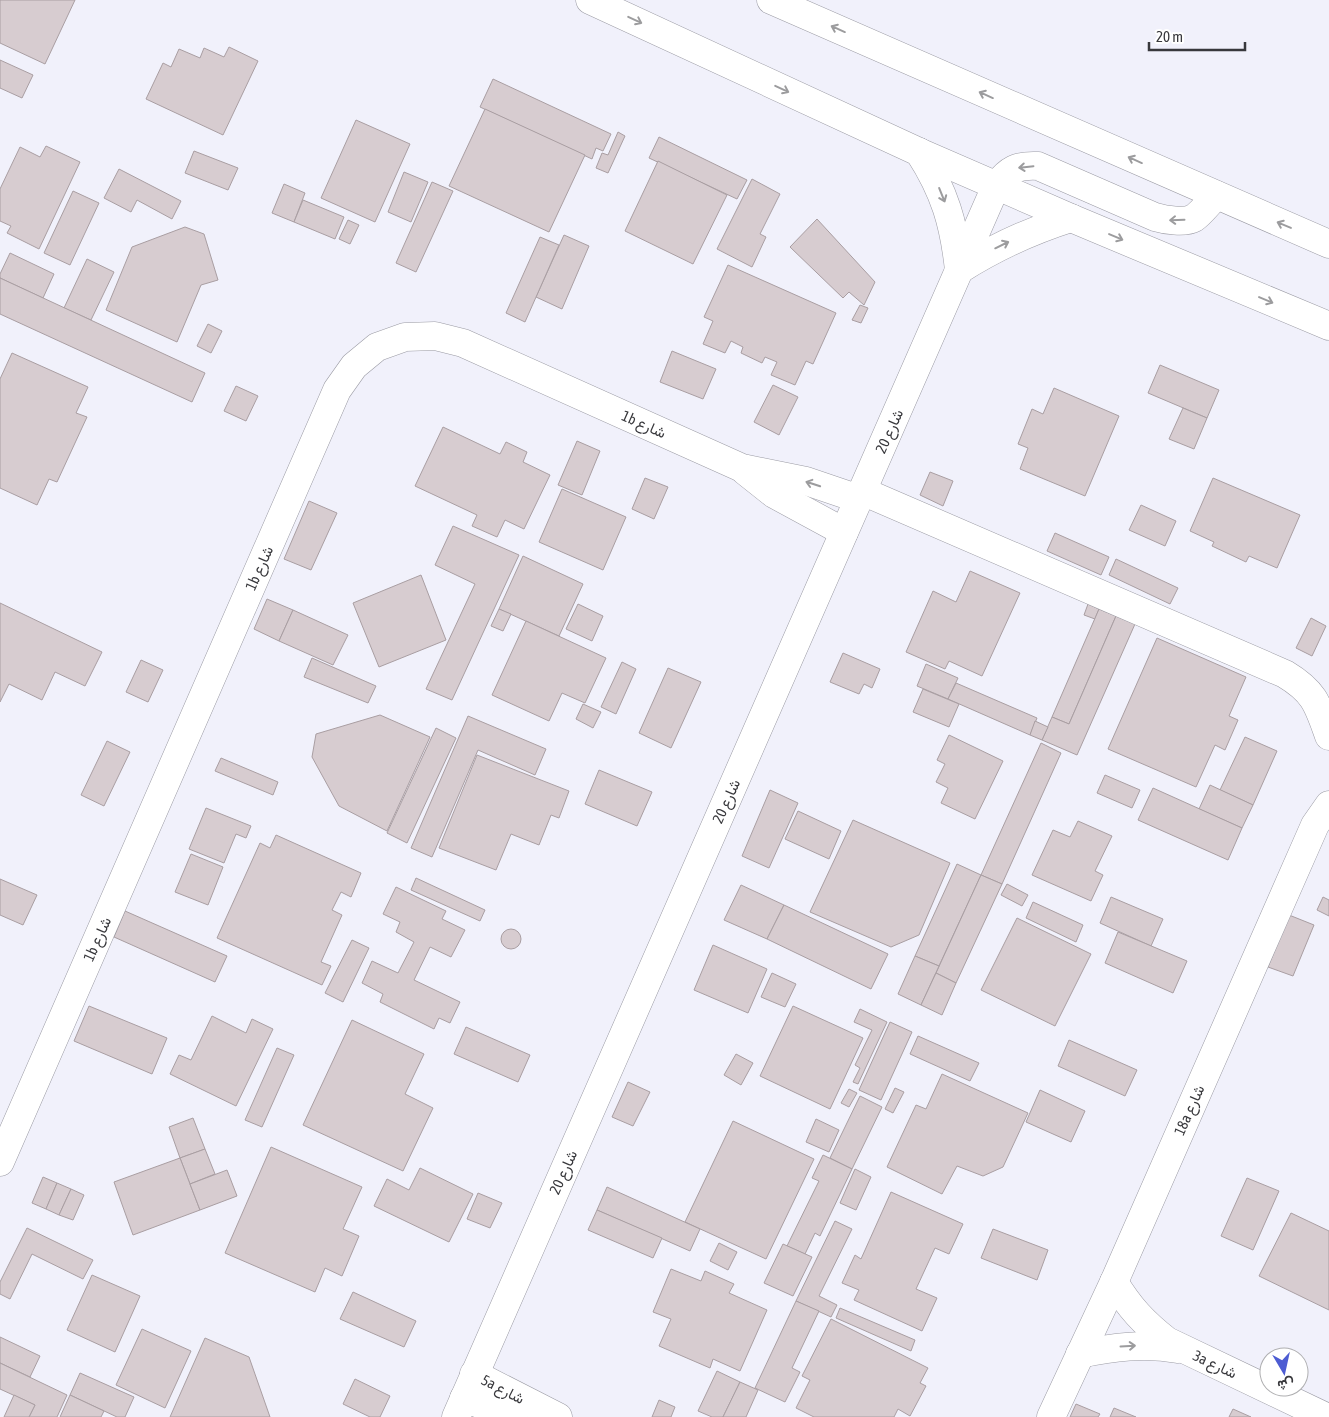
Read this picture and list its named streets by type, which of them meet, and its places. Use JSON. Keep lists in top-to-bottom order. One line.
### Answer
{"streets":{"street":["1b شارع","شارع 20","18a شارع","3a شارع","5a شارع"]},"crossings":[["1b شارع","شارع 20"],["شارع 20","5a شارع"],["18a شارع","3a شارع"]],"scale_bar":"20 m","north":"bottom"}
